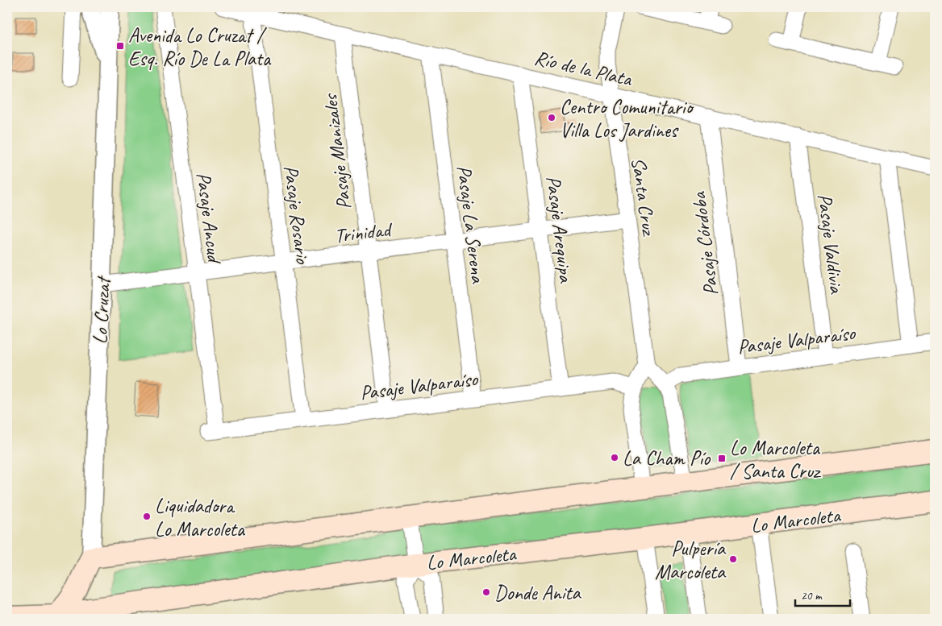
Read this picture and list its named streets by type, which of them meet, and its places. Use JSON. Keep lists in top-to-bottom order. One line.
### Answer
{"streets":{"main road":["Lo Cruzat","Lo Marcoleta"],"street":["Río de la Plata","Pasaje Manizales","Santa Cruz","Pasaje Rosario","Pasaje Ancud","Pasaje La Serena","Pasaje Arequipa","Trinidad","Pasaje Valdivia","Pasaje Córdoba","Pasaje Valparaíso"]},"crossings":[["Río de la Plata","Pasaje Manizales"],["Río de la Plata","Santa Cruz"],["Río de la Plata","Pasaje Rosario"],["Río de la Plata","Pasaje La Serena"],["Río de la Plata","Pasaje Arequipa"],["Río de la Plata","Pasaje Valdivia"],["Río de la Plata","Pasaje Córdoba"],["Pasaje Manizales","Trinidad"],["Pasaje Manizales","Pasaje Valparaíso"],["Santa Cruz","Trinidad"],["Pasaje Rosario","Trinidad"],["Pasaje Rosario","Pasaje Valparaíso"],["Pasaje Ancud","Trinidad"],["Pasaje Ancud","Pasaje Valparaíso"],["Pasaje La Serena","Trinidad"],["Pasaje La Serena","Pasaje Valparaíso"],["Pasaje Arequipa","Trinidad"],["Pasaje Arequipa","Pasaje Valparaíso"],["Trinidad","Lo Cruzat"],["Pasaje Valdivia","Pasaje Valparaíso"],["Pasaje Córdoba","Pasaje Valparaíso"],["Lo Cruzat","Lo Marcoleta"]],"places":{"transit":["Avenida Lo Cruzat / Esq. Río De La Plata","Lo Marcoleta / Santa Cruz"],"other":["Centro Comunitario Villa Los Jardines","La Cham Pío","Liquidadora Lo Marcoleta","Pulpería Marcoleta","Donde Anita"]},"scale_bar":"20 m"}
